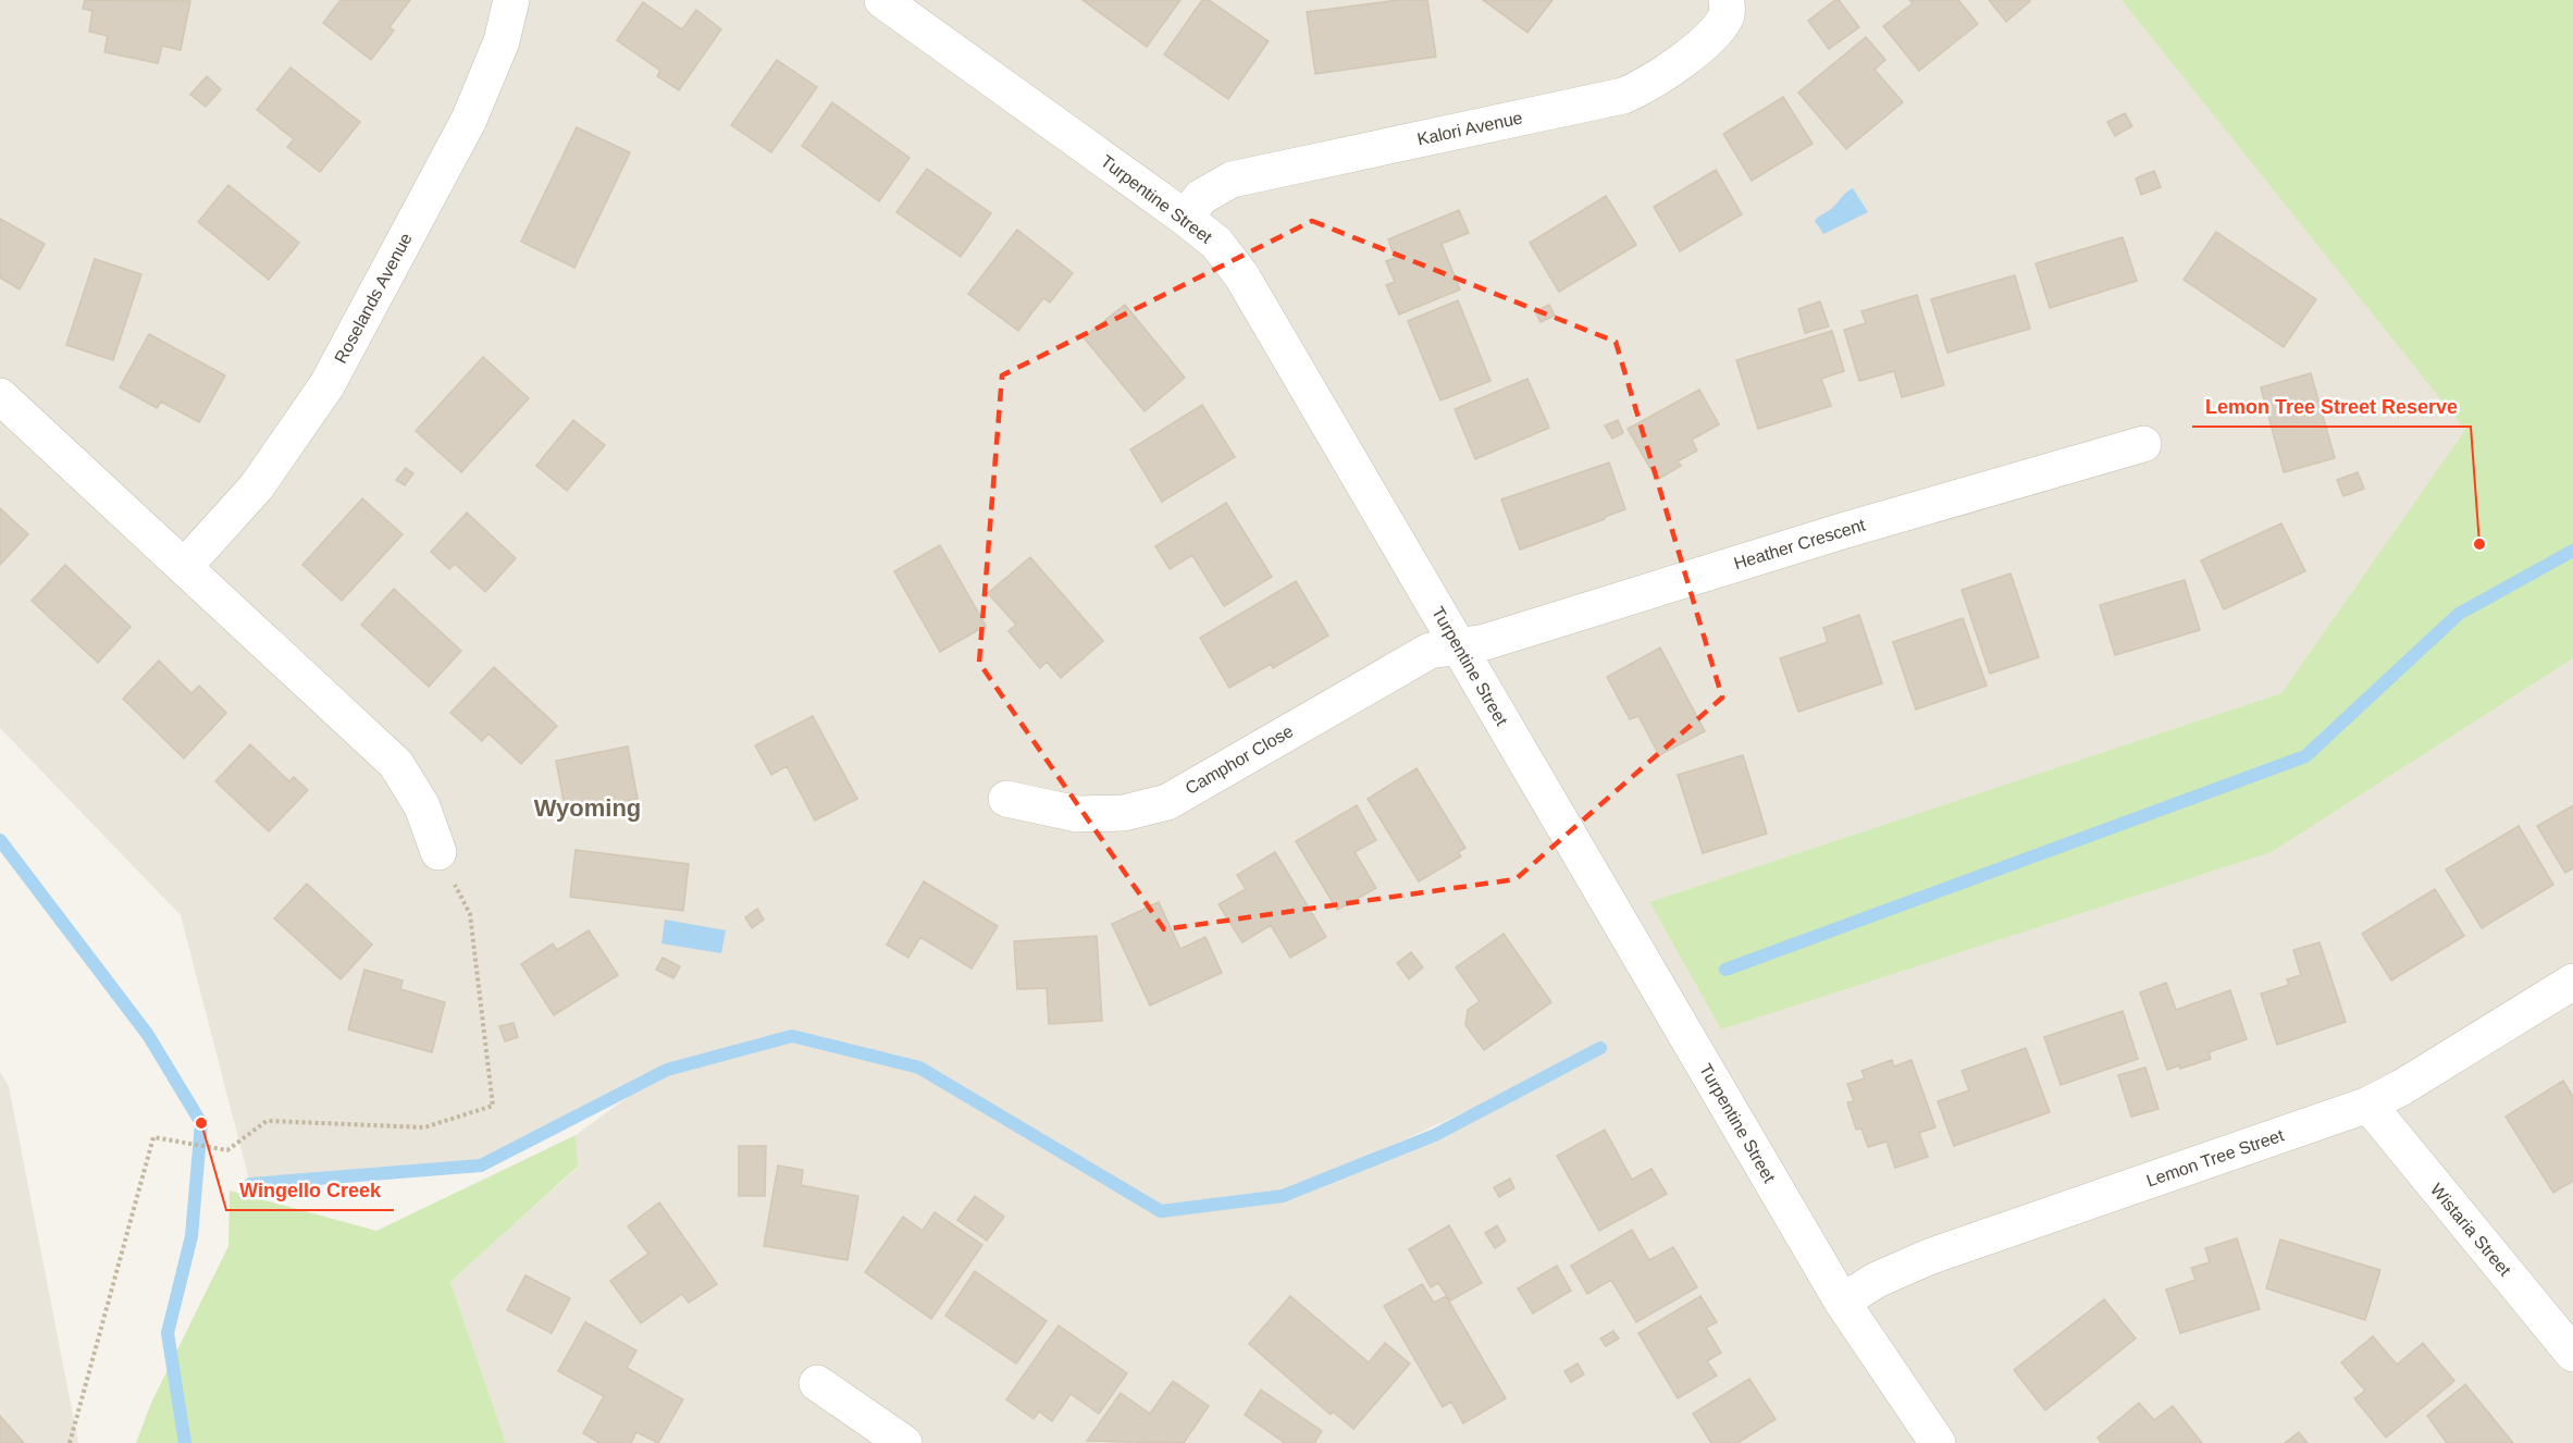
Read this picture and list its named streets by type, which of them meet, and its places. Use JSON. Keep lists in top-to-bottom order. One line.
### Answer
{"streets":{"street":["Kalori Avenue","Turpentine Street","Roselands Avenue","Heather Crescent","Camphor Close","Lemon Tree Street","Wistaria Street"]},"crossings":[["Kalori Avenue","Turpentine Street"],["Turpentine Street","Heather Crescent"],["Turpentine Street","Camphor Close"],["Turpentine Street","Lemon Tree Street"],["Heather Crescent","Camphor Close"],["Lemon Tree Street","Wistaria Street"]],"districts":["Wyoming"],"places":["Lemon Tree Street Reserve","Wingello Creek"]}
